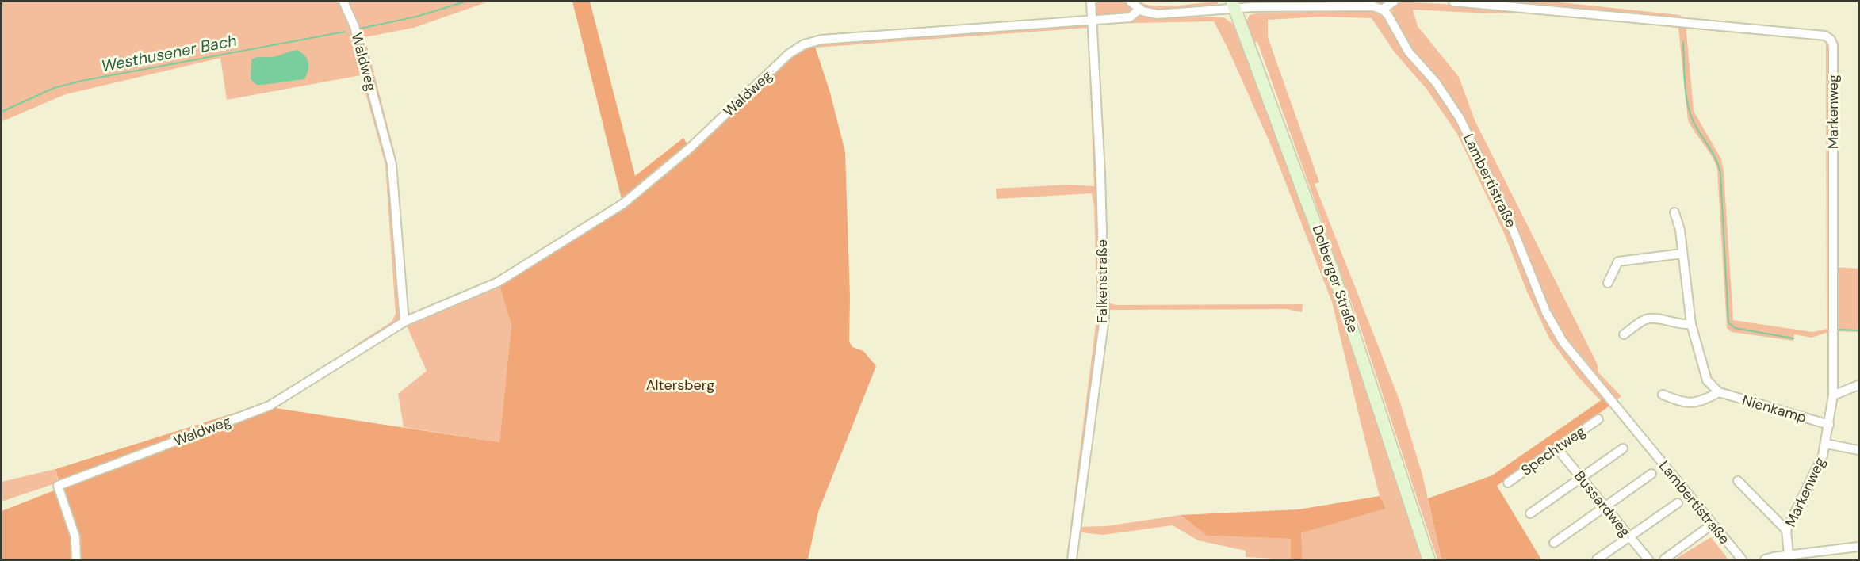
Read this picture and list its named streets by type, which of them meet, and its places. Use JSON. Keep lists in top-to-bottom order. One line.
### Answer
{"streets":{"main road":["Dolberger Straße"],"street":["Waldweg","Markenweg","Lambertistraße","Falkenstraße","Nienkamp","Spechtweg","Bussardweg"]},"crossings":[["Waldweg","Falkenstraße"],["Markenweg","Nienkamp"],["Spechtweg","Bussardweg"]],"water":["Westhusener Bach"],"parks":["Altersberg"]}
